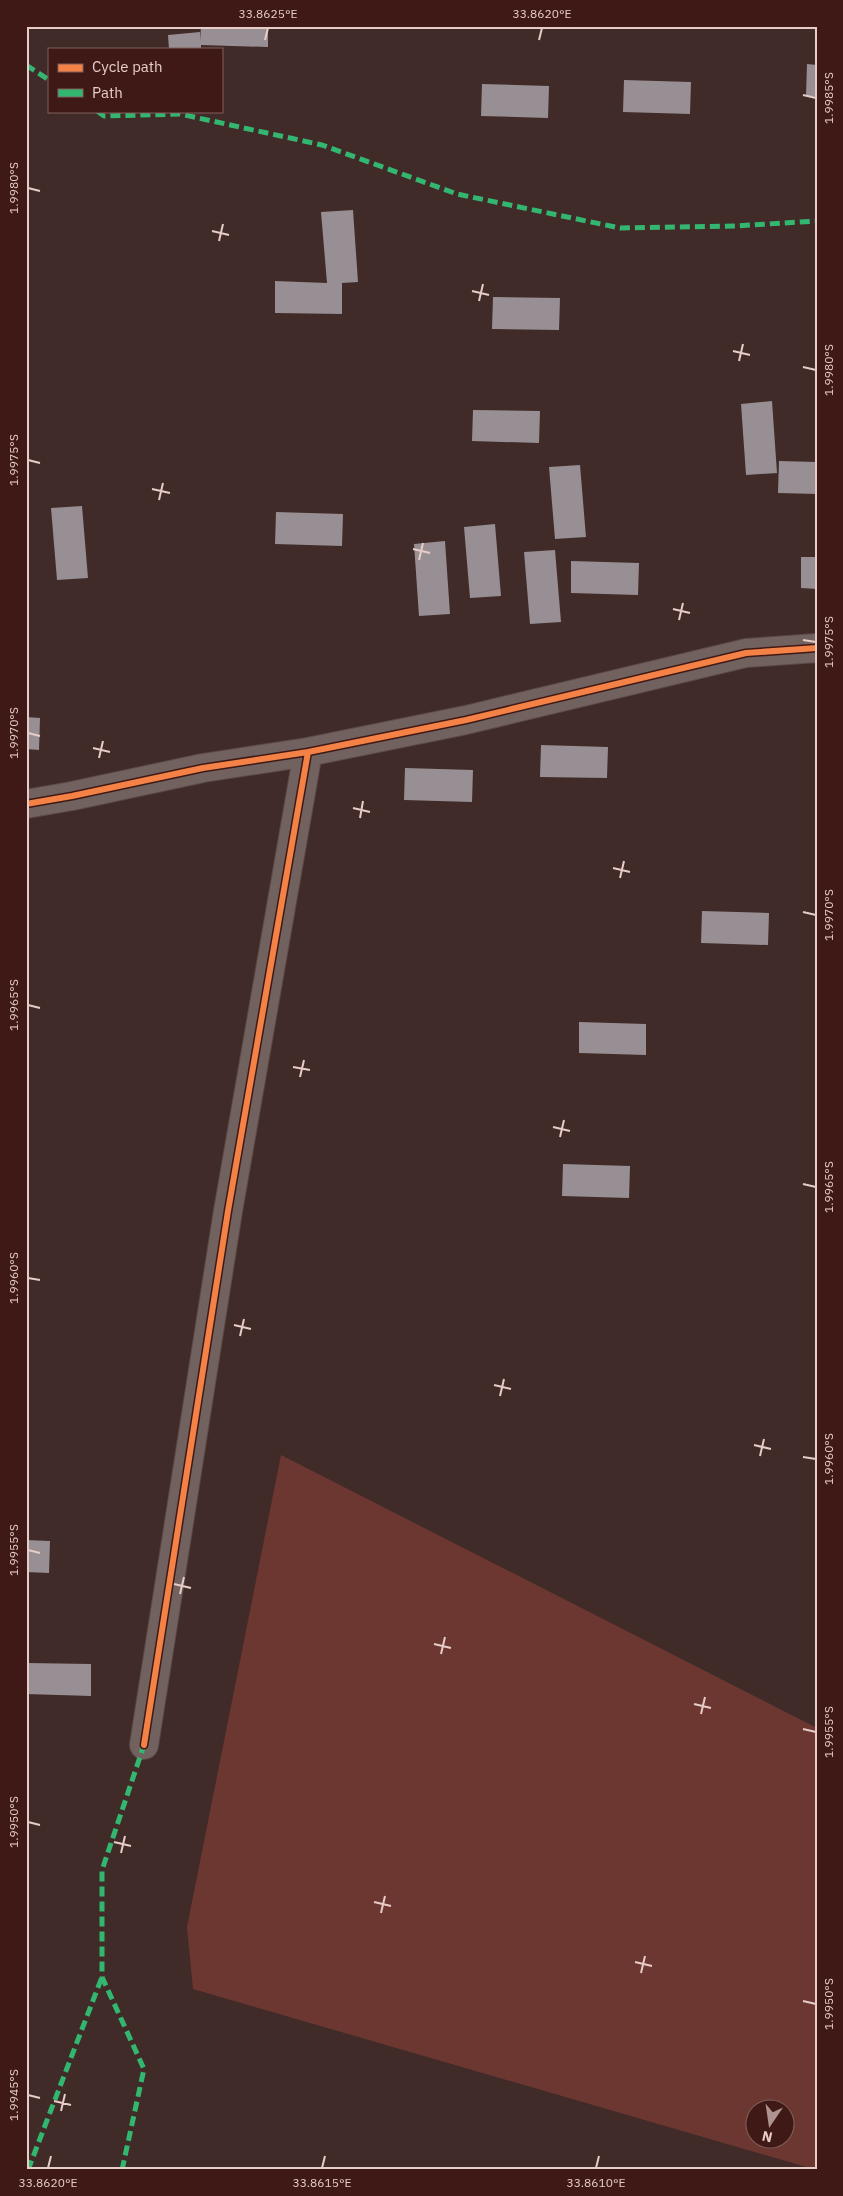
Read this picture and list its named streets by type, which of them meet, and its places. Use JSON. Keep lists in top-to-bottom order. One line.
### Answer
{"legend":["Cycle path","Path"],"north":"bottom","coordinates":["33.8625°E","33.8620°E","1.9985°S","1.9980°S","1.9975°S","1.9970°S","1.9965°S","1.9960°S","1.9955°S","1.9950°S","1.9945°S","33.8615°E","33.8610°E"]}
